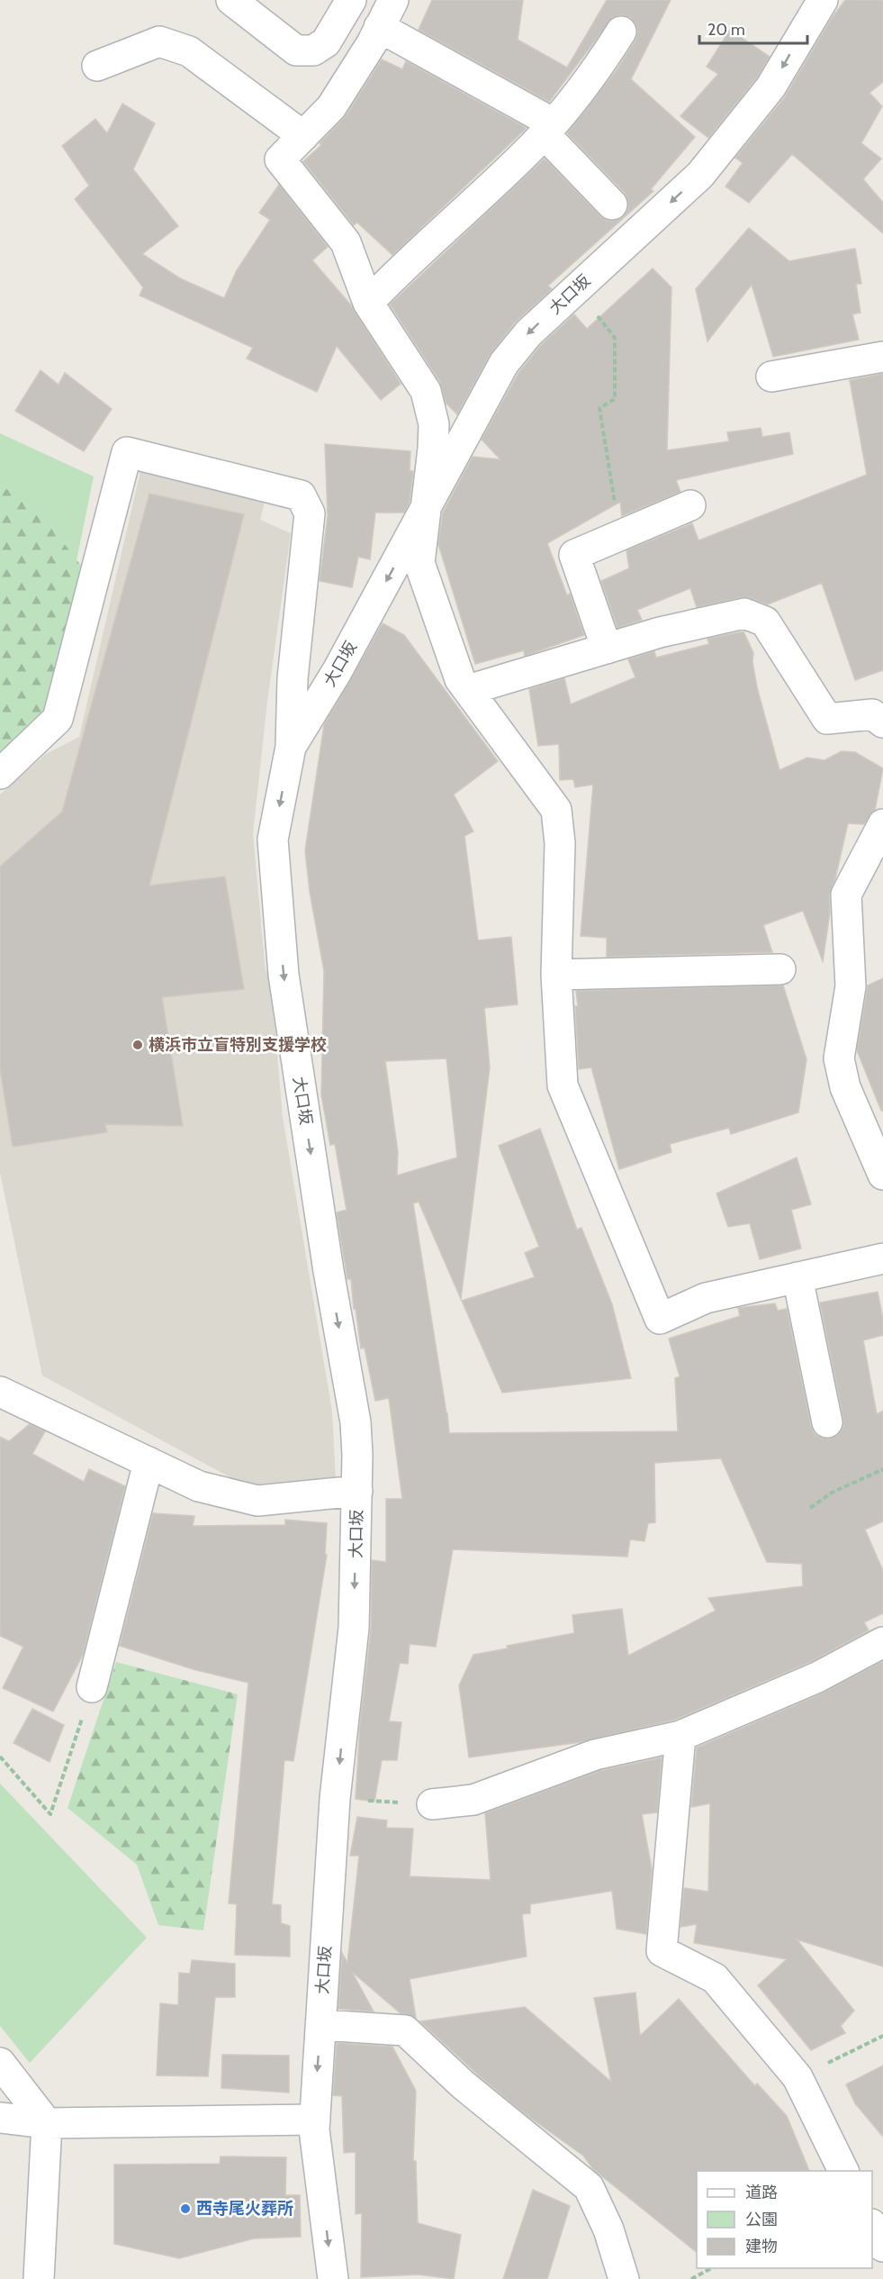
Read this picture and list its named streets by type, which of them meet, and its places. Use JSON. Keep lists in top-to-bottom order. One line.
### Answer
{"streets":{"street":["大口坂"]},"one_way":["大口坂"],"places":["横浜市立盲特別支援学校","西寺尾火葬所"],"legend":["道路","公園","建物"],"scale_bar":"20 m"}
